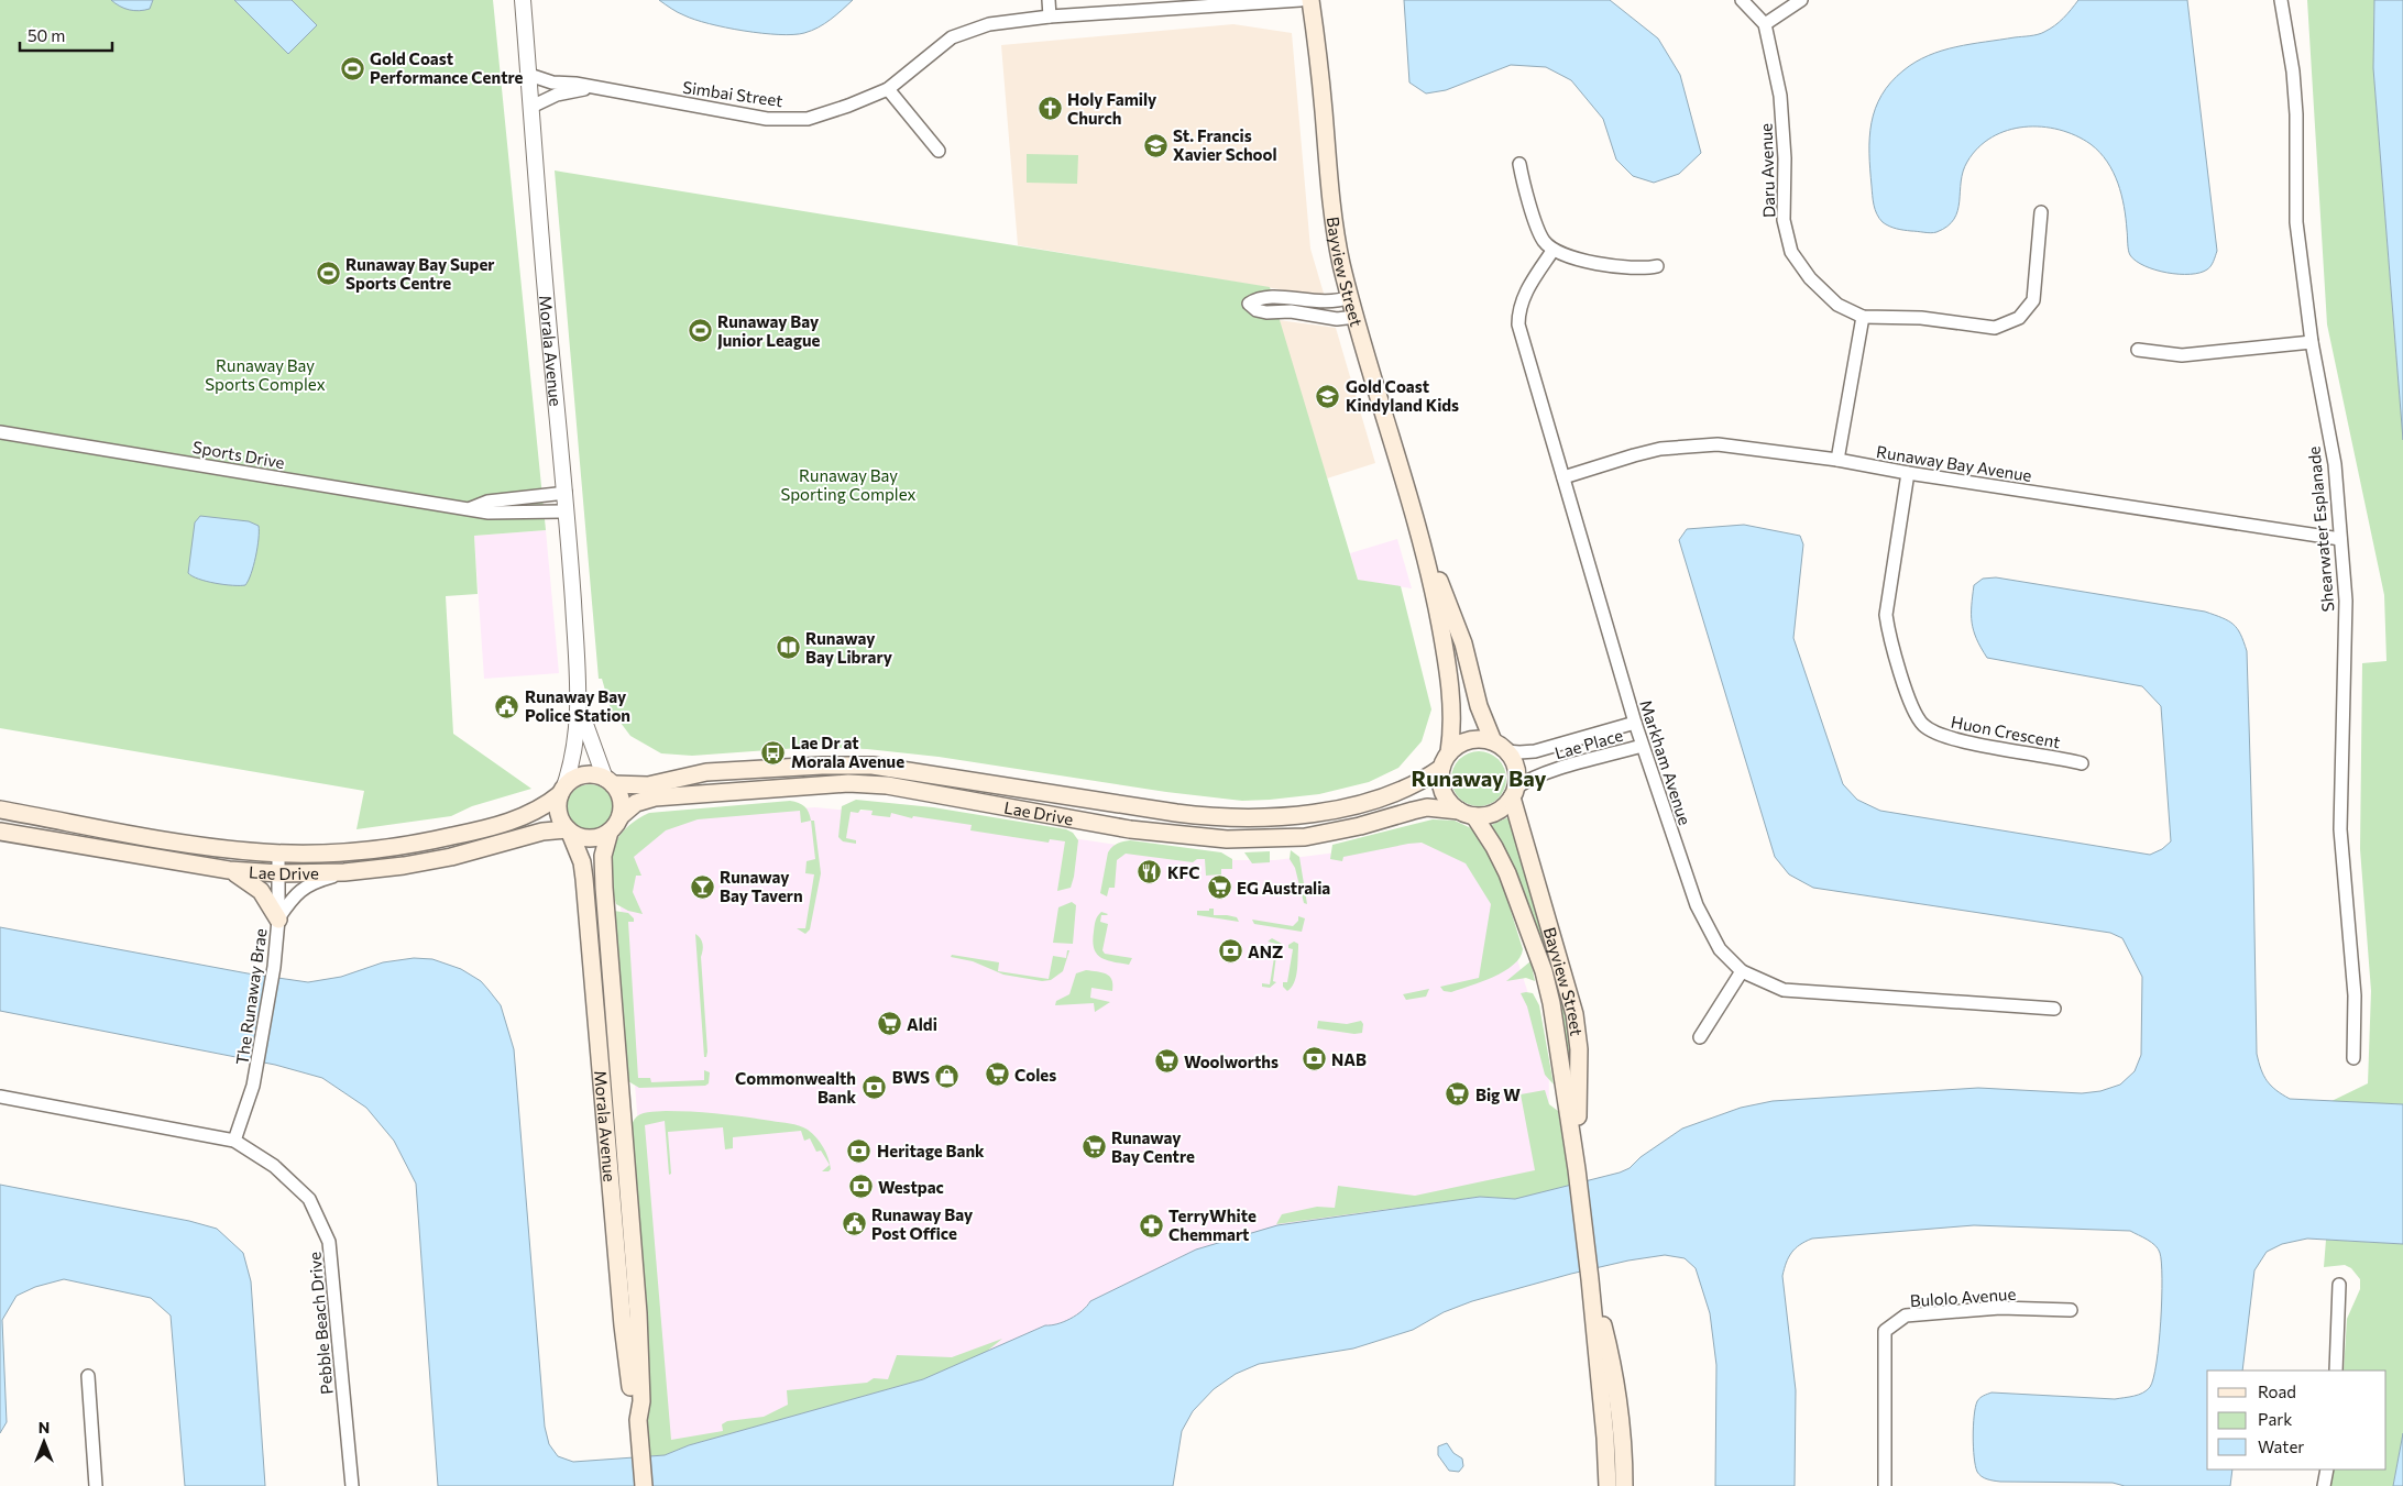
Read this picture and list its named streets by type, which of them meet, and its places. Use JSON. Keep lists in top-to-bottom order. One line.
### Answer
{"streets":{"main road":["Bayview Street","Morala Avenue","Lae Drive"],"street":["Simbai Street","Daru Avenue","Sports Drive","Runaway Bay Avenue","Shearwater Esplanade","Huon Crescent","Lae Place","Markham Avenue","The Runaway Brae","Bulolo Avenue","Pebble Beach Drive"]},"crossings":[["Simbai Street","Morala Avenue"],["Bayview Street","Lae Place"],["Bayview Street","Lae Drive"],["Morala Avenue","Sports Drive"],["Morala Avenue","Lae Drive"],["Runaway Bay Avenue","Shearwater Esplanade"],["Runaway Bay Avenue","Huon Crescent"],["Runaway Bay Avenue","Markham Avenue"],["Lae Place","Markham Avenue"],["Lae Place","Lae Drive"],["Lae Drive","The Runaway Brae"],["The Runaway Brae","Pebble Beach Drive"]],"districts":["Runaway Bay"],"parks":["Runaway Bay Sports Complex","Runaway Bay Sporting Complex"],"places":{"sports":["Gold Coast Performance Centre","Runaway Bay Super Sports Centre","Runaway Bay Junior League"],"church":["Holy Family Church"],"school or university":["St. Francis Xavier School","Gold Coast Kindyland Kids"],"library":["Runaway Bay Library"],"public building":["Runaway Bay Police Station","Runaway Bay Post Office"],"bus stop":["Lae Dr at Morala Avenue"],"restaurant":["KFC"],"bar":["Runaway Bay Tavern"],"supermarket":["EG Australia","Aldi","Woolworths","Coles","Big W","Runaway Bay Centre"],"bank":["ANZ","NAB","Commonwealth Bank","Heritage Bank","Westpac"],"shop":["BWS"],"pharmacy":["TerryWhite Chemmart"]},"legend":["Road","Park","Water"],"scale_bar":"50 m","north":"top"}
